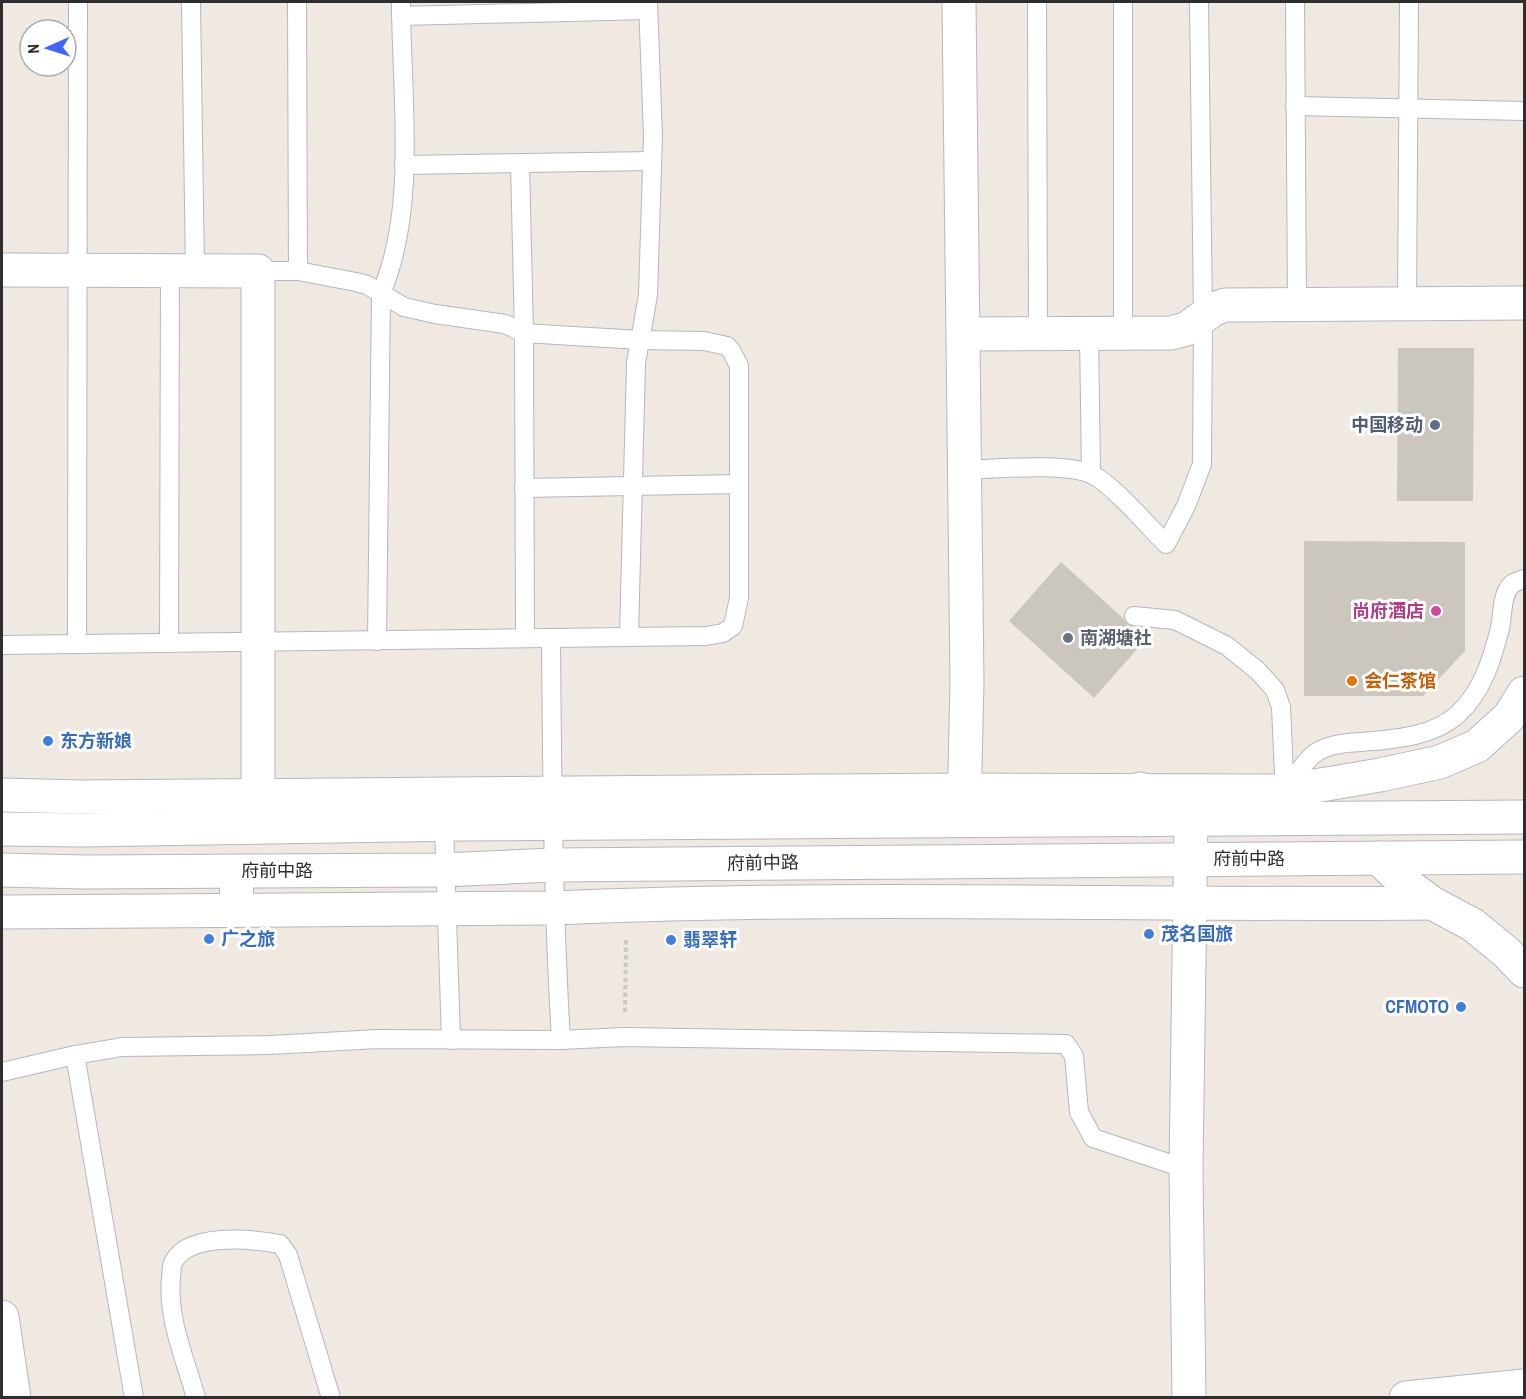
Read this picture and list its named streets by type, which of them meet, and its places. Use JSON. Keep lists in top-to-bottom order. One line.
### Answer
{"streets":{"street":["府前中路"]},"places":["中国移动","尚府酒店","南湖塘社","会仁茶馆","东方新娘","茂名国旅","广之旅","翡翠轩","CFMOTO"],"north":"left"}
